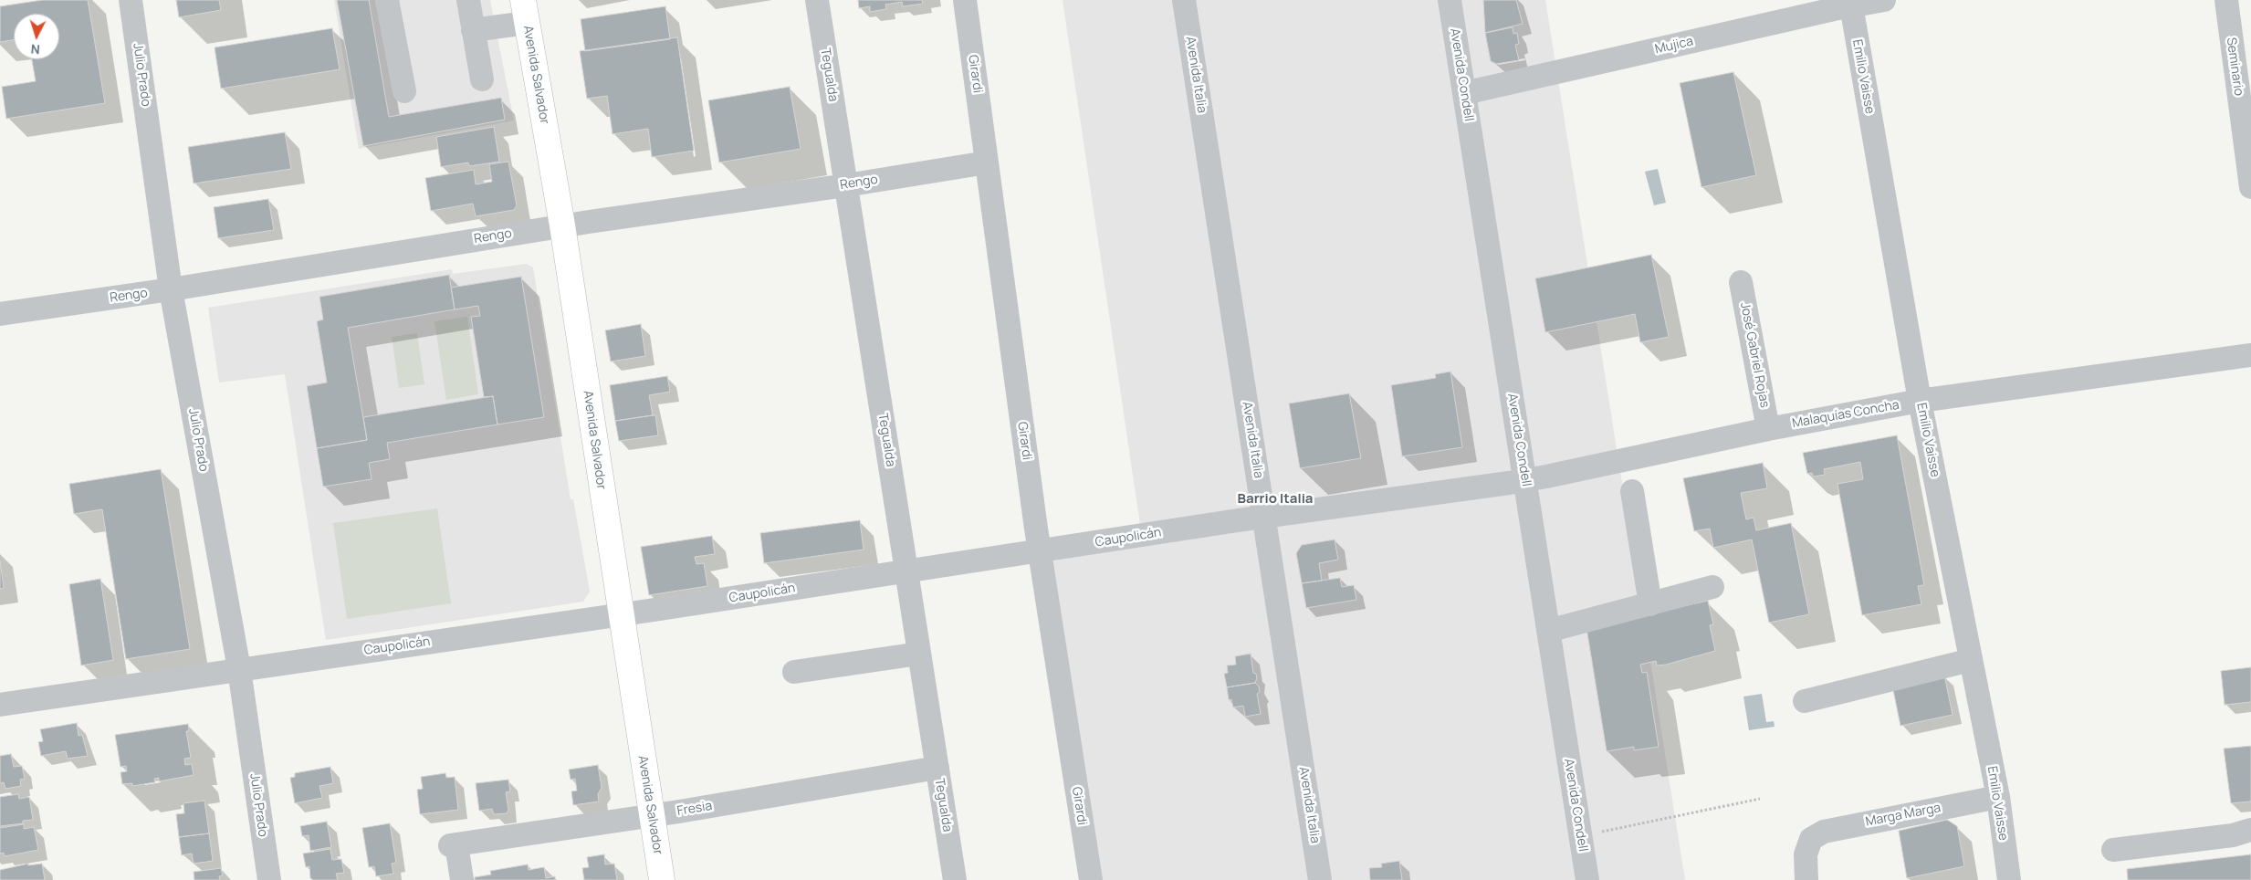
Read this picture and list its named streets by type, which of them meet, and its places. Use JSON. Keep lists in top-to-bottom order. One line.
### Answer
{"streets":{"main road":["Avenida Salvador"],"street":["Mujica","Seminario","Girardi","Julio Prado","Tegualda","Avenida Italia","Avenida Condell","Emilio Vaisse","Rengo","José Gabriel Rojas","Malaquías Concha","Caupolicán","Fresia","Marga Marga"]},"crossings":[["Mujica","Avenida Condell"],["Mujica","Emilio Vaisse"],["Girardi","Rengo"],["Girardi","Caupolicán"],["Julio Prado","Rengo"],["Julio Prado","Caupolicán"],["Avenida Salvador","Rengo"],["Avenida Salvador","Caupolicán"],["Avenida Salvador","Fresia"],["Tegualda","Rengo"],["Tegualda","Caupolicán"],["Tegualda","Fresia"],["Avenida Italia","Caupolicán"],["Avenida Condell","Malaquías Concha"],["Avenida Condell","Caupolicán"],["Emilio Vaisse","Malaquías Concha"],["Emilio Vaisse","Marga Marga"],["José Gabriel Rojas","Malaquías Concha"],["Malaquías Concha","Caupolicán"]],"districts":["Barrio Italia"],"north":"bottom"}
